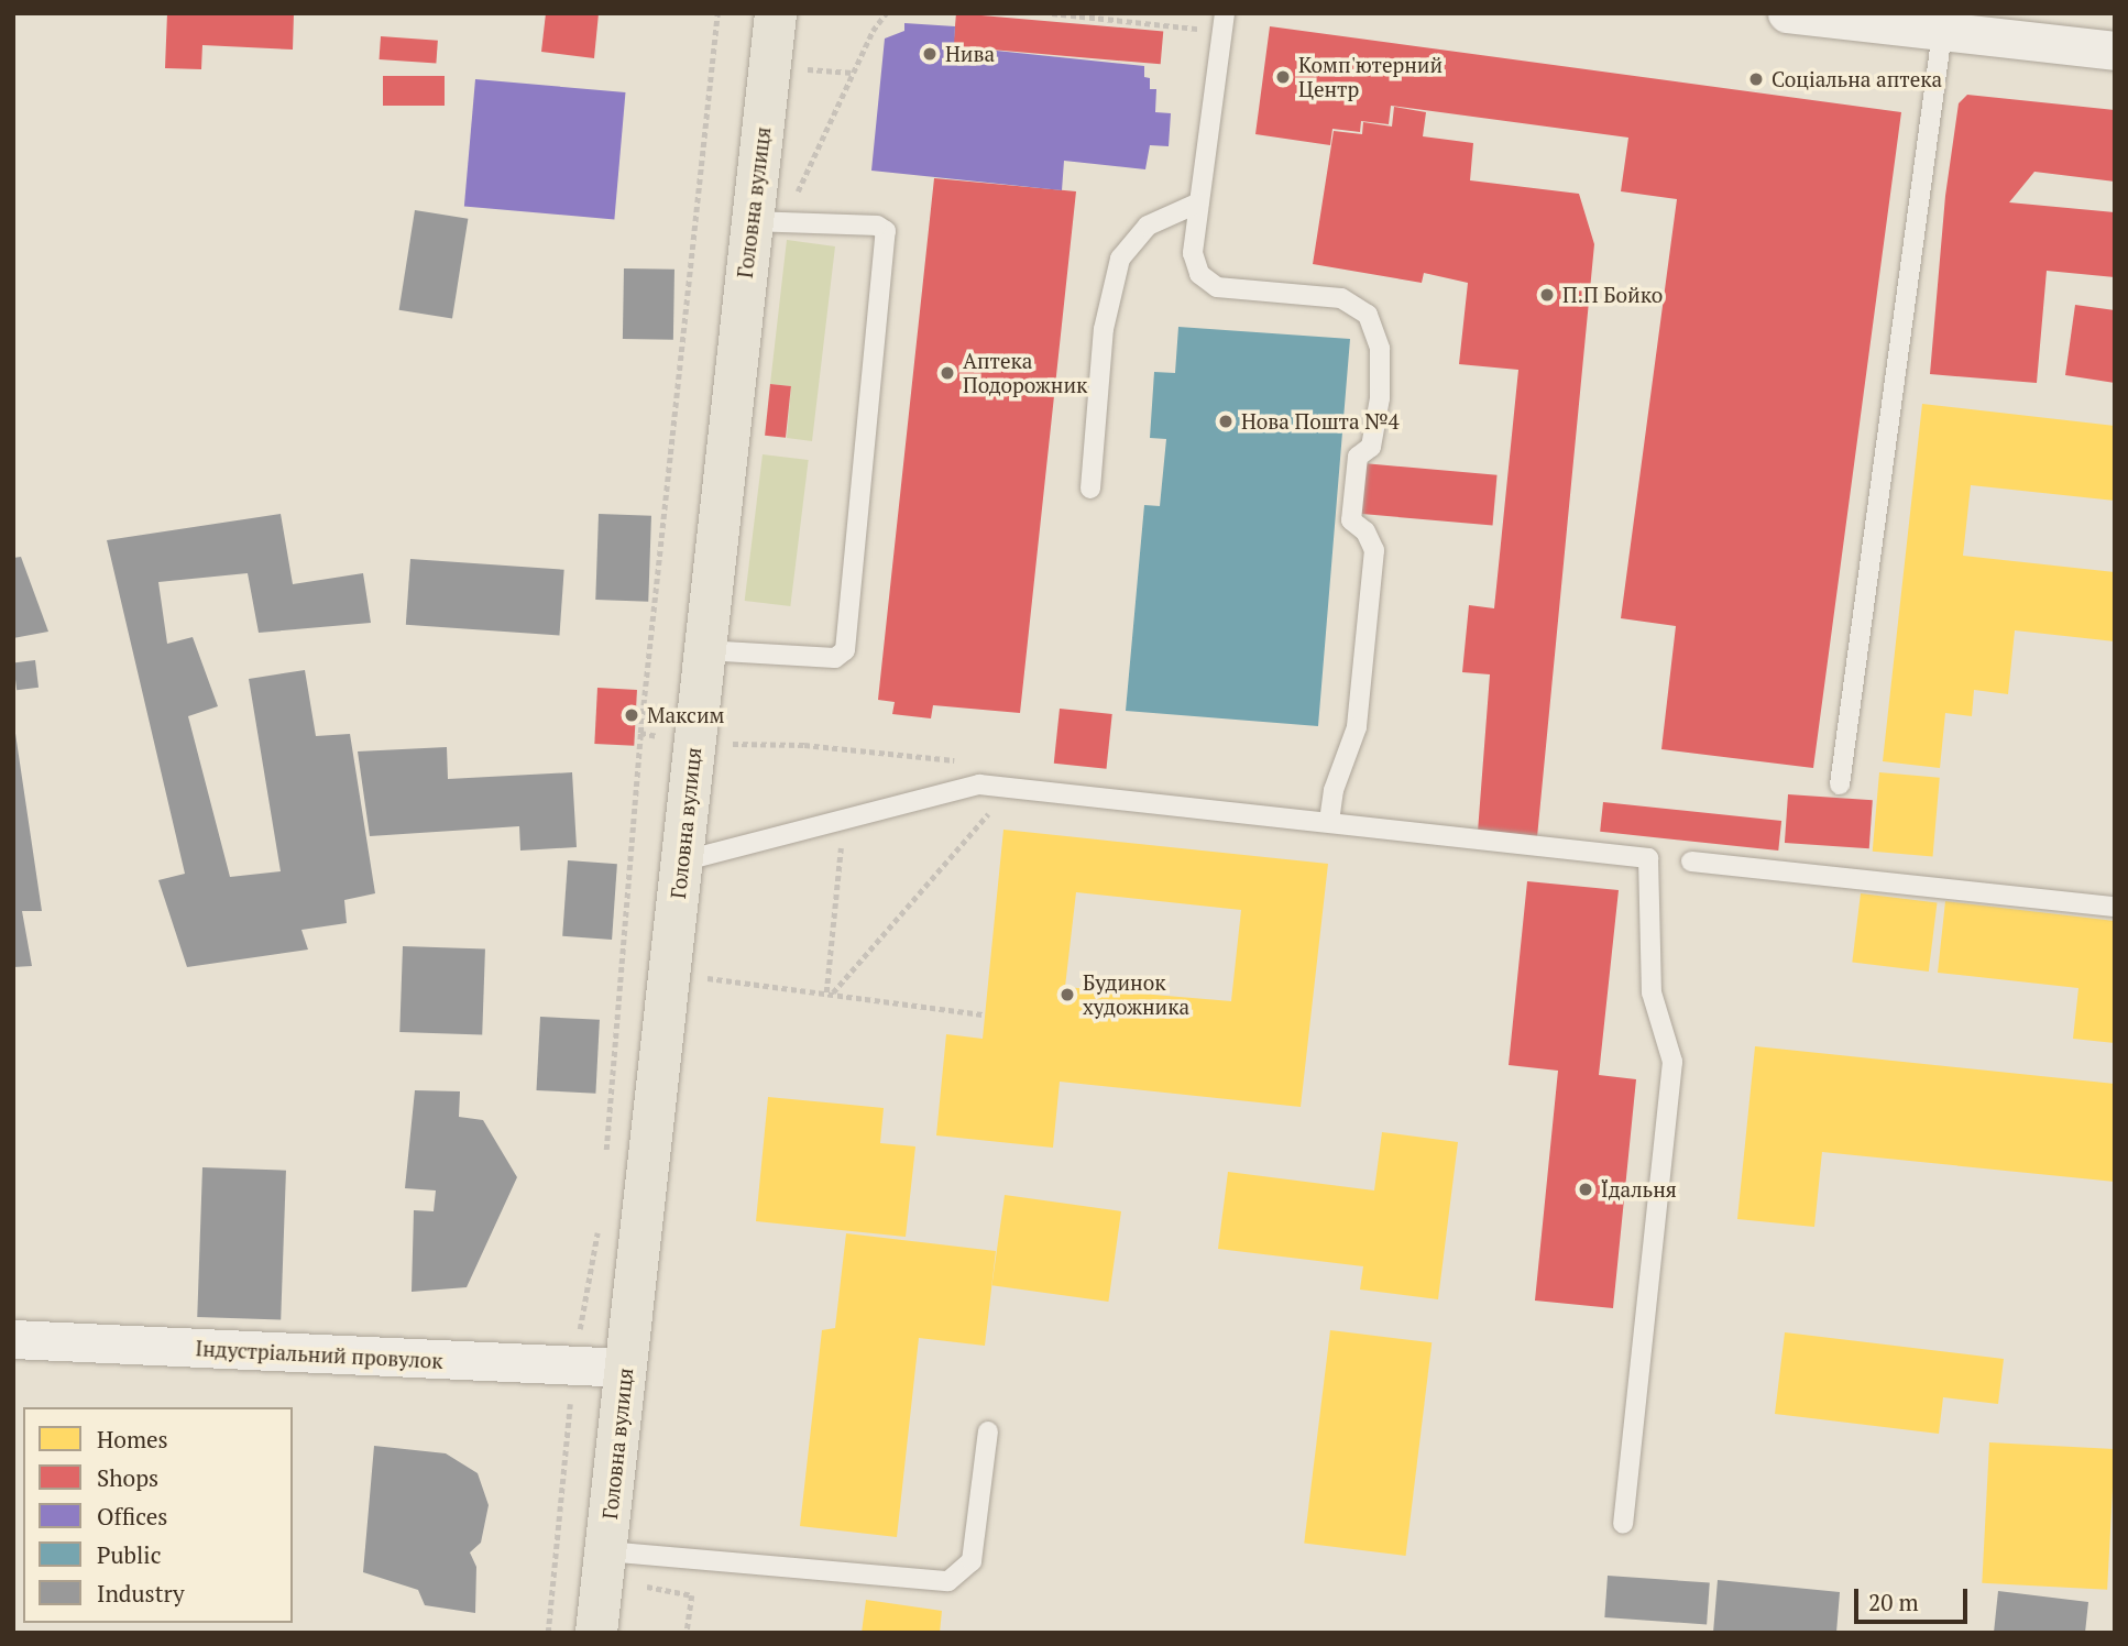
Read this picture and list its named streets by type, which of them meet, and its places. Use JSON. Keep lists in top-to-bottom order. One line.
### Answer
{"streets":{"main road":["Головна вулиця"],"street":["Індустріальний провулок"]},"crossings":[["Головна вулиця","Індустріальний провулок"]],"places":["Нива","Комп'ютерний Центр","Соціальна аптека","П.П Бойко","Аптека Подорожник","Нова Пошта №4","Максим","Будинок художника","Їдальня"],"legend":["Homes","Shops","Offices","Public","Industry"],"scale_bar":"20 m"}
